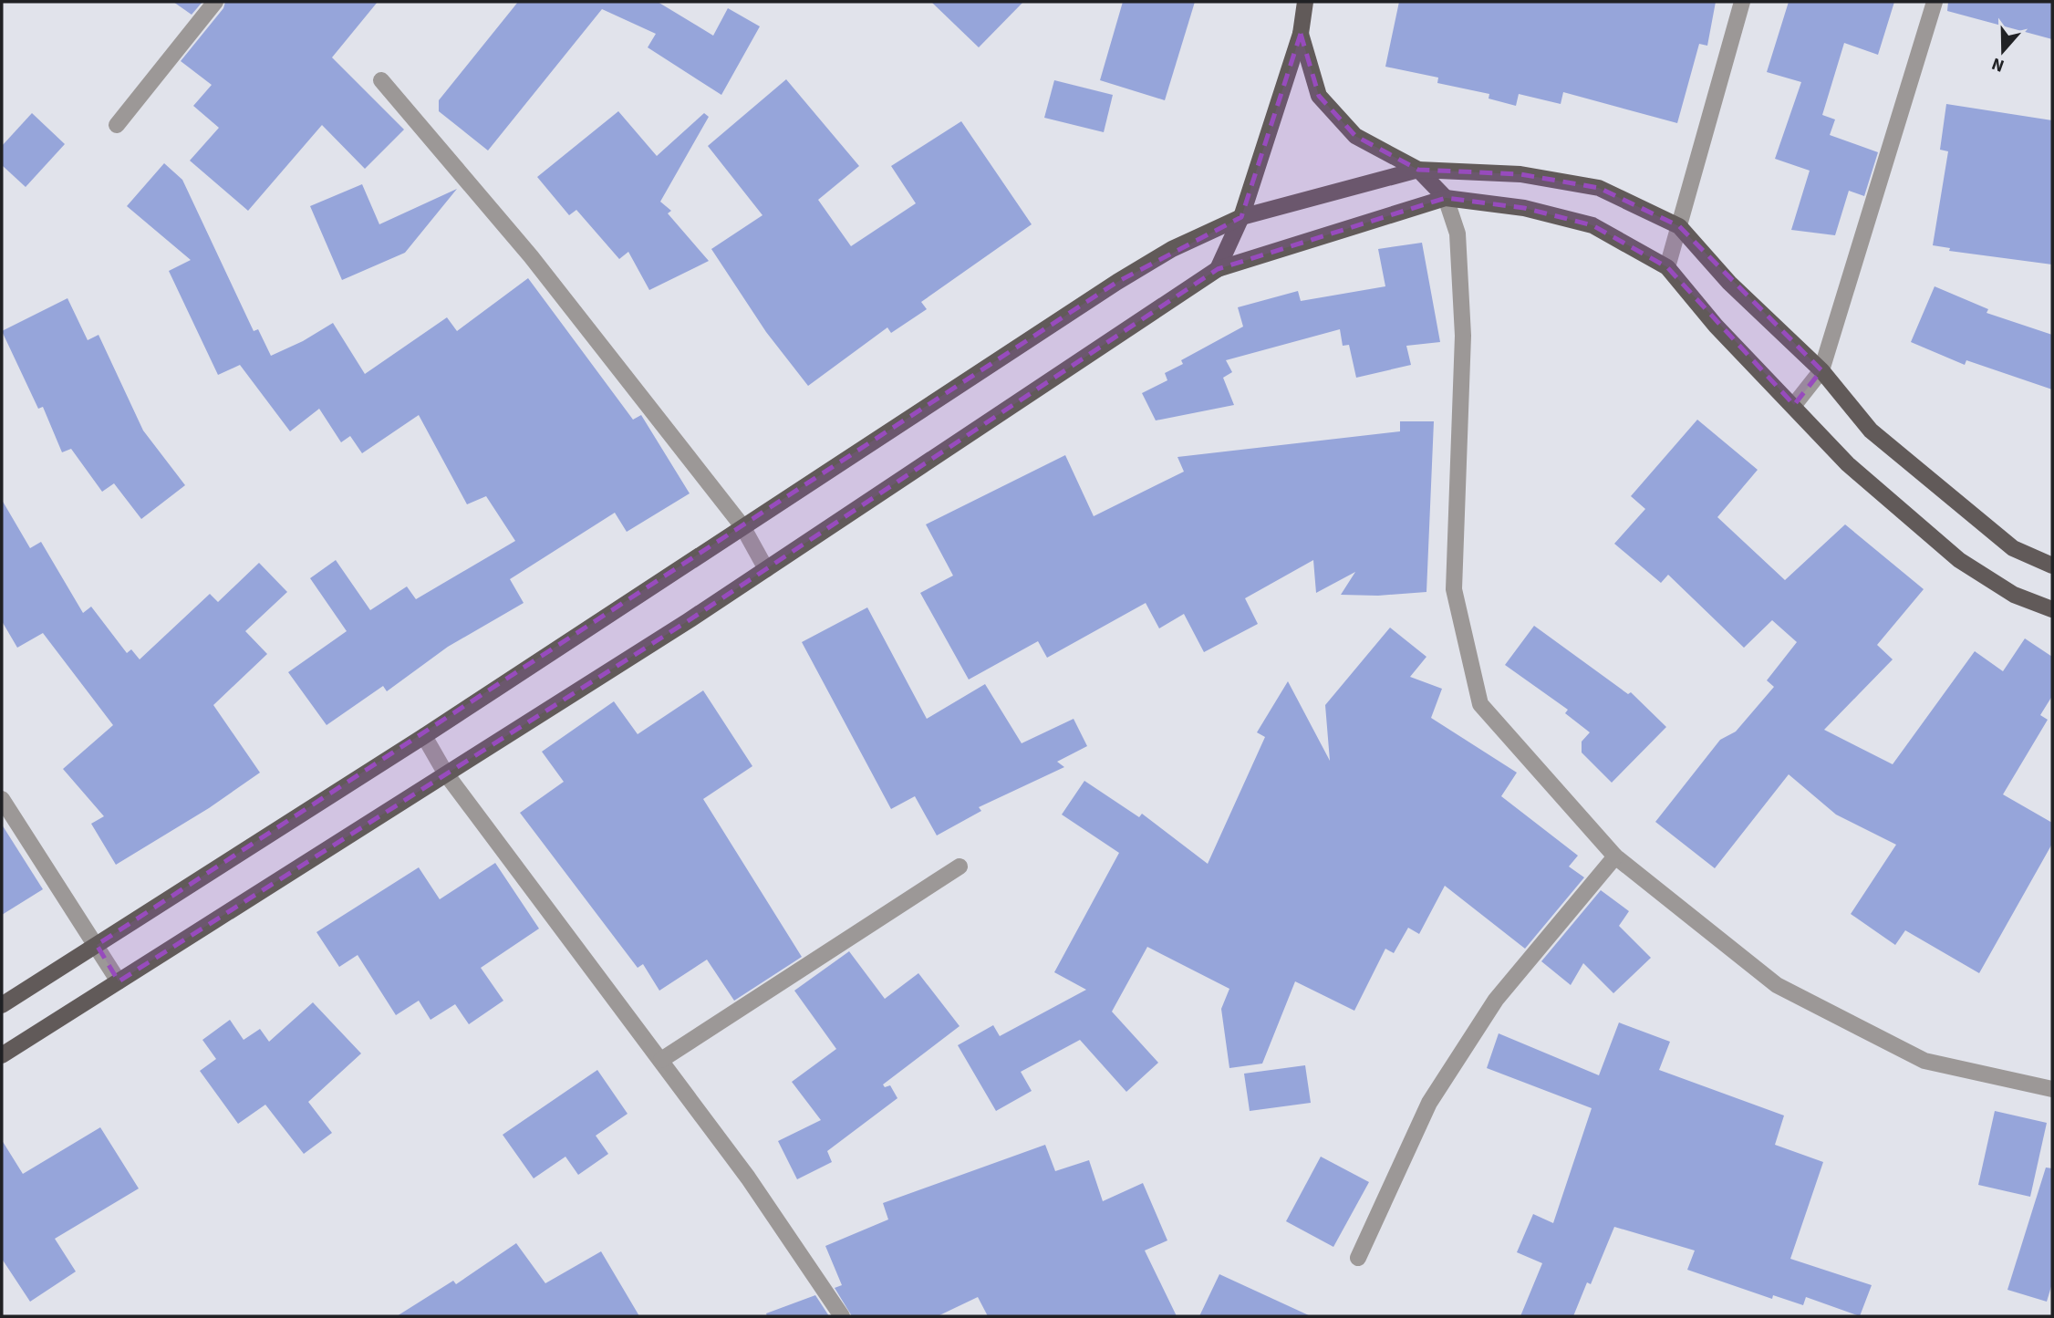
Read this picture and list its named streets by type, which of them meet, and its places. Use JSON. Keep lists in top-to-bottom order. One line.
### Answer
{"north":"bottom"}
